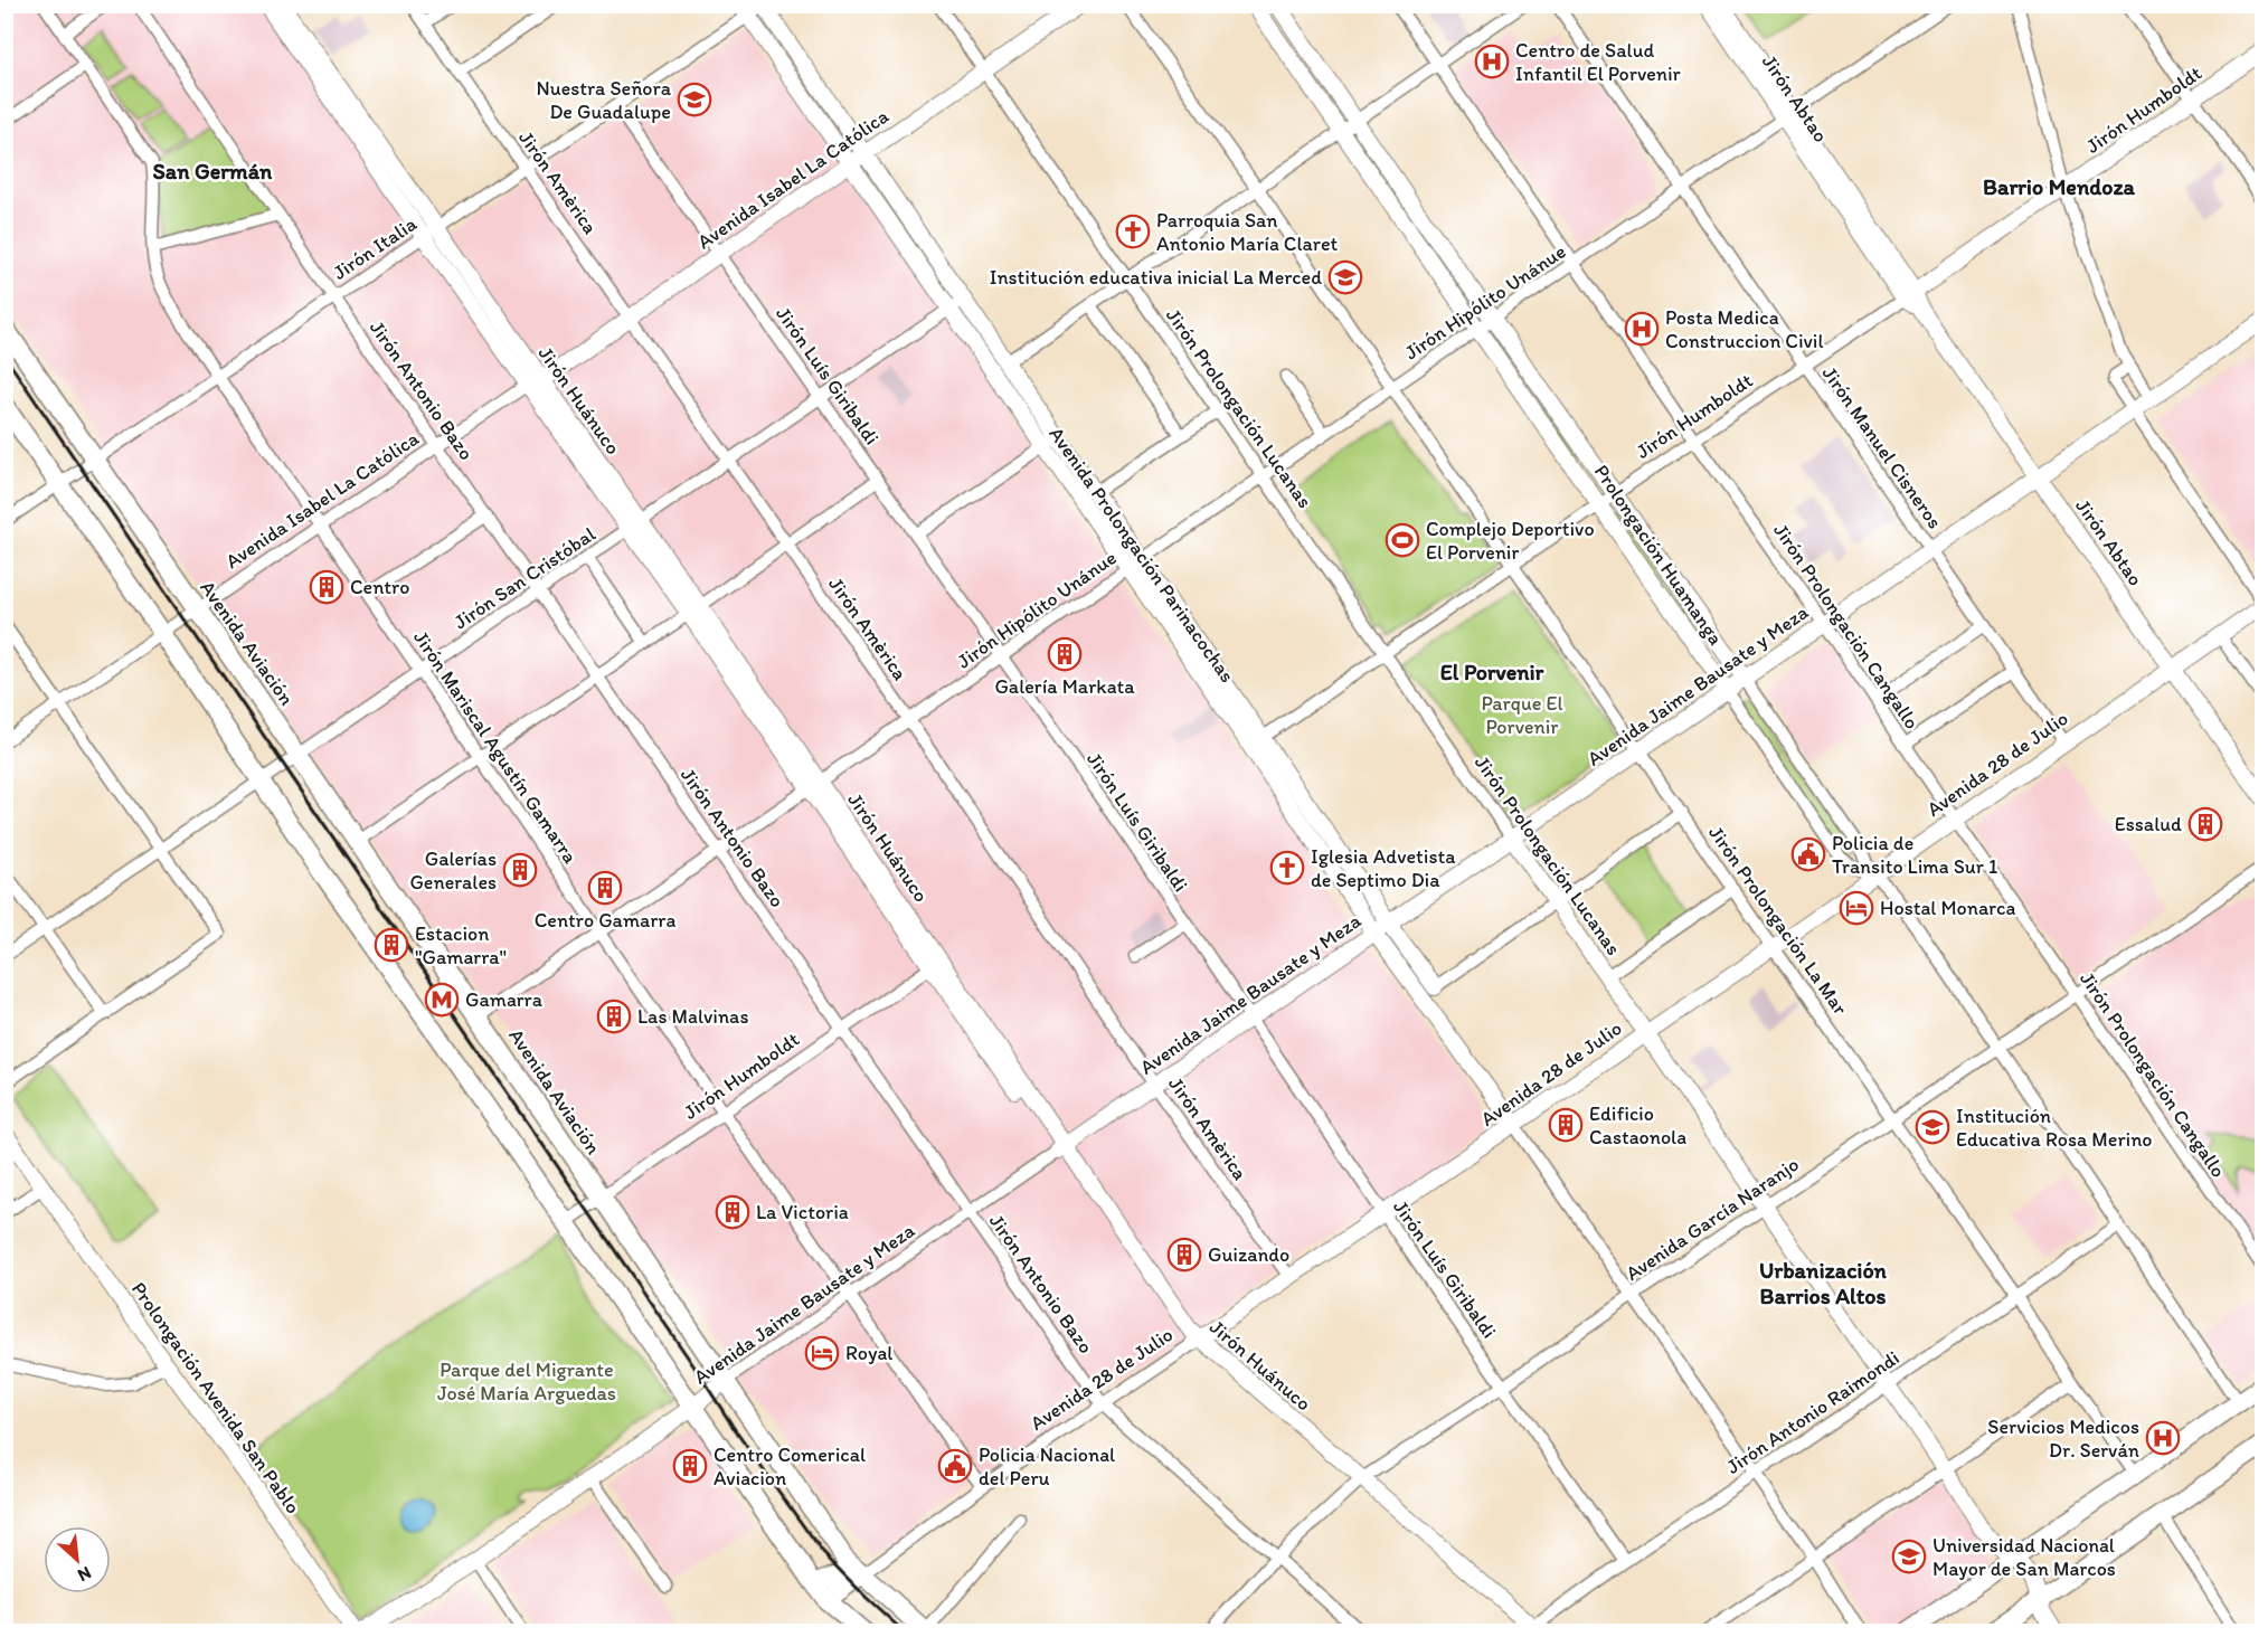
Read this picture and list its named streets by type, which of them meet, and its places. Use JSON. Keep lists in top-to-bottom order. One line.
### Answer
{"streets":{"main road":["Avenida Aviación","Avenida 28 de Julio"],"street":["Jirón Abtao","Jirón Humboldt","Avenida Isabel La Católica","Jirón Amèrica","Jirón Italia","Jirón Hipólito Unánue","Jirón Luís Giribaldi","Jirón Antonio Bazo","Jirón Huánuco","Jirón Prolongación Lucanas","Jirón Manuel Cisneros","Avenida Prolongación Parinacochas","Prolongación Huamanga","Jirón San Cristóbal","Jirón Prolongación Cangallo","Avenida Jaime Bausate y Meza","Jirón Mariscal Agustín Gamarra","Jirón Prolongación La Mar","Avenida García Naranjo","Prolongación Avenida San Pablo","Jirón Antonio Raimondi"]},"crossings":[["Jirón Abtao","Jirón Humboldt"],["Jirón Abtao","Jirón Hipólito Unánue"],["Jirón Abtao","Avenida Jaime Bausate y Meza"],["Jirón Abtao","Avenida 28 de Julio"],["Jirón Humboldt","Jirón Antonio Bazo"],["Jirón Humboldt","Jirón Huánuco"],["Jirón Humboldt","Jirón Prolongación Lucanas"],["Jirón Humboldt","Jirón Manuel Cisneros"],["Jirón Humboldt","Avenida Prolongación Parinacochas"],["Jirón Humboldt","Prolongación Huamanga"],["Jirón Humboldt","Jirón Prolongación Cangallo"],["Jirón Humboldt","Avenida Aviación"],["Jirón Humboldt","Jirón Mariscal Agustín Gamarra"],["Jirón Humboldt","Jirón Prolongación La Mar"],["Avenida Isabel La Católica","Jirón Amèrica"],["Avenida Isabel La Católica","Jirón Luís Giribaldi"],["Avenida Isabel La Católica","Jirón Antonio Bazo"],["Avenida Isabel La Católica","Jirón Huánuco"],["Avenida Isabel La Católica","Jirón Prolongación Lucanas"],["Avenida Isabel La Católica","Avenida Prolongación Parinacochas"],["Avenida Isabel La Católica","Avenida Aviación"],["Avenida Isabel La Católica","Jirón Mariscal Agustín Gamarra"],["Jirón Amèrica","Jirón Italia"],["Jirón Amèrica","Jirón Hipólito Unánue"],["Jirón Amèrica","Jirón San Cristóbal"],["Jirón Amèrica","Avenida Jaime Bausate y Meza"],["Jirón Amèrica","Avenida 28 de Julio"],["Jirón Italia","Jirón Luís Giribaldi"],["Jirón Italia","Jirón Antonio Bazo"],["Jirón Italia","Jirón Huánuco"],["Jirón Italia","Avenida Prolongación Parinacochas"],["Jirón Italia","Avenida Aviación"],["Jirón Italia","Jirón Mariscal Agustín Gamarra"],["Jirón Hipólito Unánue","Jirón Luís Giribaldi"],["Jirón Hipólito Unánue","Jirón Antonio Bazo"],["Jirón Hipólito Unánue","Jirón Huánuco"],["Jirón Hipólito Unánue","Jirón Prolongación Lucanas"],["Jirón Hipólito Unánue","Jirón Manuel Cisneros"],["Jirón Hipólito Unánue","Avenida Prolongación Parinacochas"],["Jirón Hipólito Unánue","Prolongación Huamanga"],["Jirón Hipólito Unánue","Jirón Prolongación Cangallo"],["Jirón Hipólito Unánue","Avenida Aviación"],["Jirón Hipólito Unánue","Jirón Mariscal Agustín Gamarra"],["Jirón Hipólito Unánue","Jirón Prolongación La Mar"],["Jirón Luís Giribaldi","Jirón San Cristóbal"],["Jirón Luís Giribaldi","Avenida Jaime Bausate y Meza"],["Jirón Luís Giribaldi","Avenida 28 de Julio"],["Jirón Luís Giribaldi","Avenida García Naranjo"],["Jirón Luís Giribaldi","Jirón Antonio Raimondi"],["Jirón Antonio Bazo","Jirón San Cristóbal"],["Jirón Antonio Bazo","Avenida Jaime Bausate y Meza"],["Jirón Antonio Bazo","Avenida 28 de Julio"],["Jirón Antonio Bazo","Avenida García Naranjo"],["Jirón Huánuco","Jirón San Cristóbal"],["Jirón Huánuco","Avenida Jaime Bausate y Meza"],["Jirón Huánuco","Avenida 28 de Julio"],["Jirón Huánuco","Avenida García Naranjo"],["Jirón Huánuco","Jirón Antonio Raimondi"],["Jirón Prolongación Lucanas","Avenida Jaime Bausate y Meza"],["Jirón Prolongación Lucanas","Avenida 28 de Julio"],["Jirón Prolongación Lucanas","Avenida García Naranjo"],["Jirón Prolongación Lucanas","Jirón Antonio Raimondi"],["Jirón Manuel Cisneros","Avenida Jaime Bausate y Meza"],["Jirón Manuel Cisneros","Avenida 28 de Julio"],["Avenida Prolongación Parinacochas","Jirón San Cristóbal"],["Avenida Prolongación Parinacochas","Avenida Jaime Bausate y Meza"],["Avenida Prolongación Parinacochas","Avenida 28 de Julio"],["Prolongación Huamanga","Avenida Jaime Bausate y Meza"],["Prolongación Huamanga","Avenida 28 de Julio"],["Jirón San Cristóbal","Avenida Aviación"],["Jirón San Cristóbal","Jirón Mariscal Agustín Gamarra"],["Jirón Prolongación Cangallo","Avenida Jaime Bausate y Meza"],["Jirón Prolongación Cangallo","Avenida 28 de Julio"],["Jirón Prolongación Cangallo","Avenida García Naranjo"],["Avenida Aviación","Avenida Jaime Bausate y Meza"],["Avenida Aviación","Avenida 28 de Julio"],["Avenida Jaime Bausate y Meza","Jirón Mariscal Agustín Gamarra"],["Avenida Jaime Bausate y Meza","Jirón Prolongación La Mar"],["Jirón Mariscal Agustín Gamarra","Avenida 28 de Julio"],["Avenida 28 de Julio","Jirón Prolongación La Mar"],["Jirón Prolongación La Mar","Avenida García Naranjo"],["Jirón Prolongación La Mar","Jirón Antonio Raimondi"]],"districts":["San Germán","Barrio Mendoza","El Porvenir","Urbanización Barrios Altos"],"parks":["Parque El Porvenir","Parque del Migrante José María Arguedas"],"places":{"hospital":["Centro de Salud Infantil El Porvenir","Posta Medica Construccion Civil","Servicios Medicos Dr. Serván"],"school or university":["Nuestra Señora De Guadalupe","Institución educativa inicial La Merced","Institución Educativa Rosa Merino","Universidad Nacional Mayor de San Marcos"],"church":["Parroquia San Antonio María Claret","Iglesia Advetista de Septimo Dia"],"sports":["Complejo Deportivo El Porvenir"],"building":["Centro","Galería Markata","Essalud","Galerías Generales","Centro Gamarra","Estacion \"Gamarra\"","Las Malvinas","Edificio Castaonola","La Victoria","Guizando","Centro Comerical Aviacion"],"public building":["Policia de Transito Lima Sur 1","Policia Nacional del Peru"],"hotel":["Hostal Monarca","Royal"],"metro station":["Gamarra"]},"north":"bottom right"}
